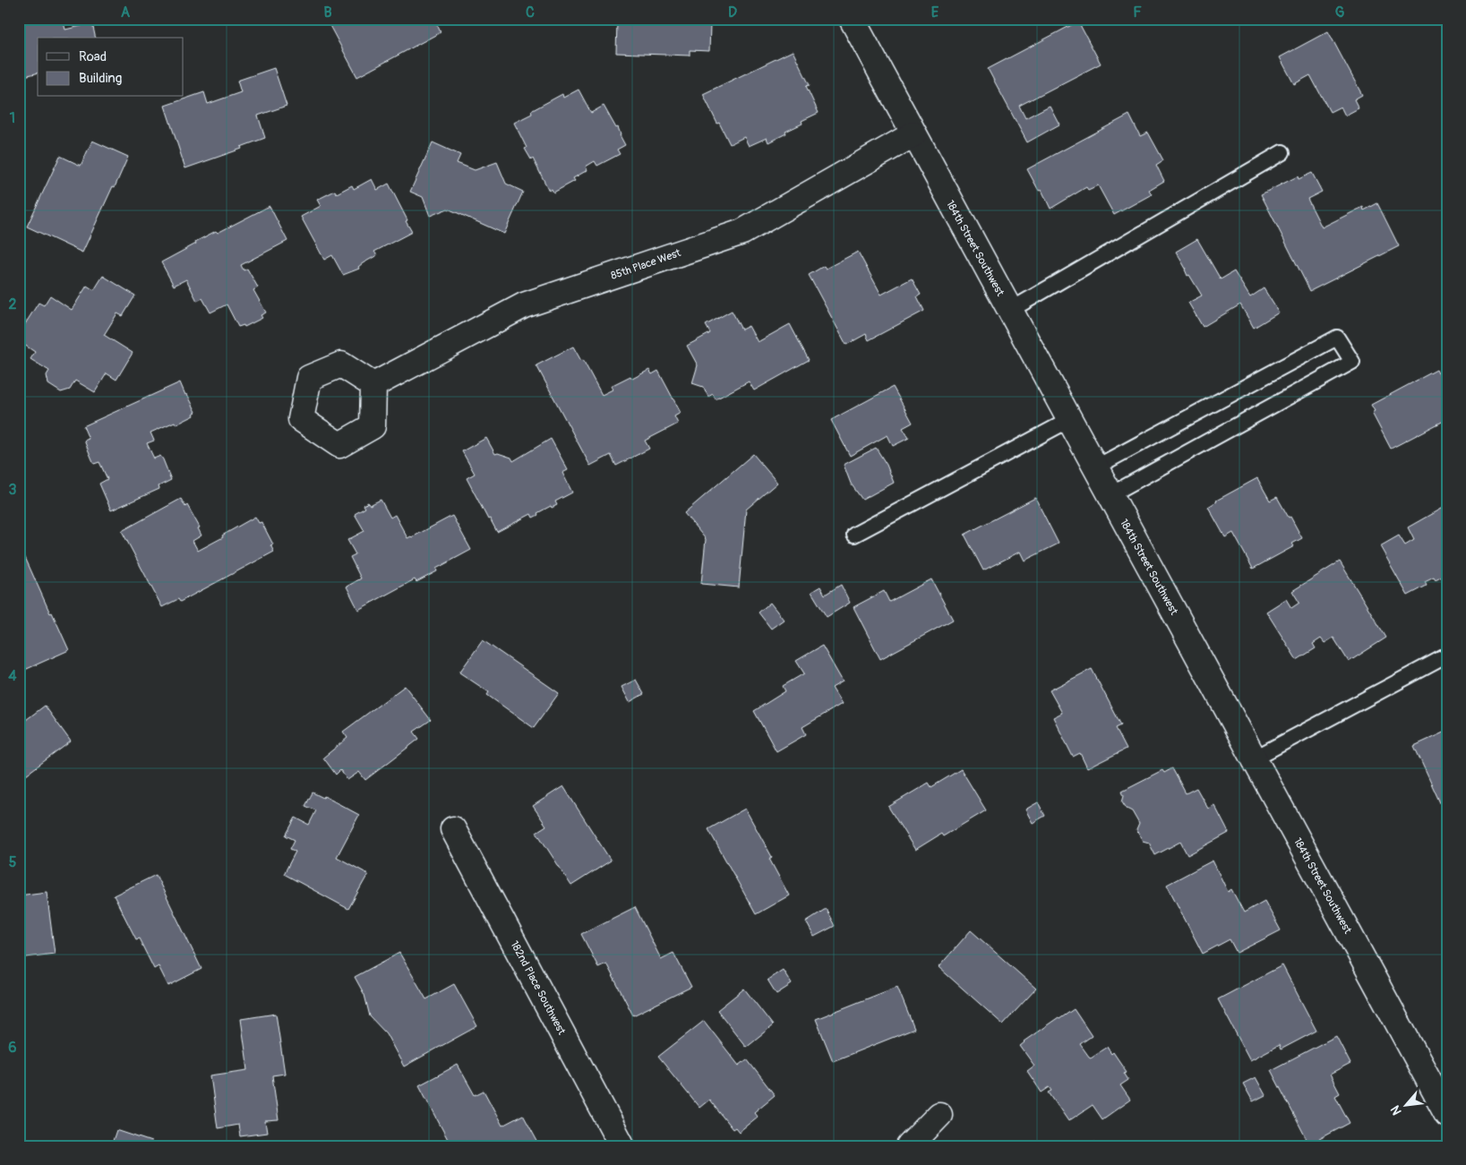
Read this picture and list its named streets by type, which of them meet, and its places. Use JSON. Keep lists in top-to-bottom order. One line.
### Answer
{"streets":{"street":["184th Street Southwest","85th Place West","182nd Place Southwest"]},"crossings":[["184th Street Southwest","85th Place West"]],"legend":["Road","Building"],"north":"bottom left","grid":{"columns":["A","B","C","D","E","F","G"],"rows":["1","2","3","4","5","6"]}}
